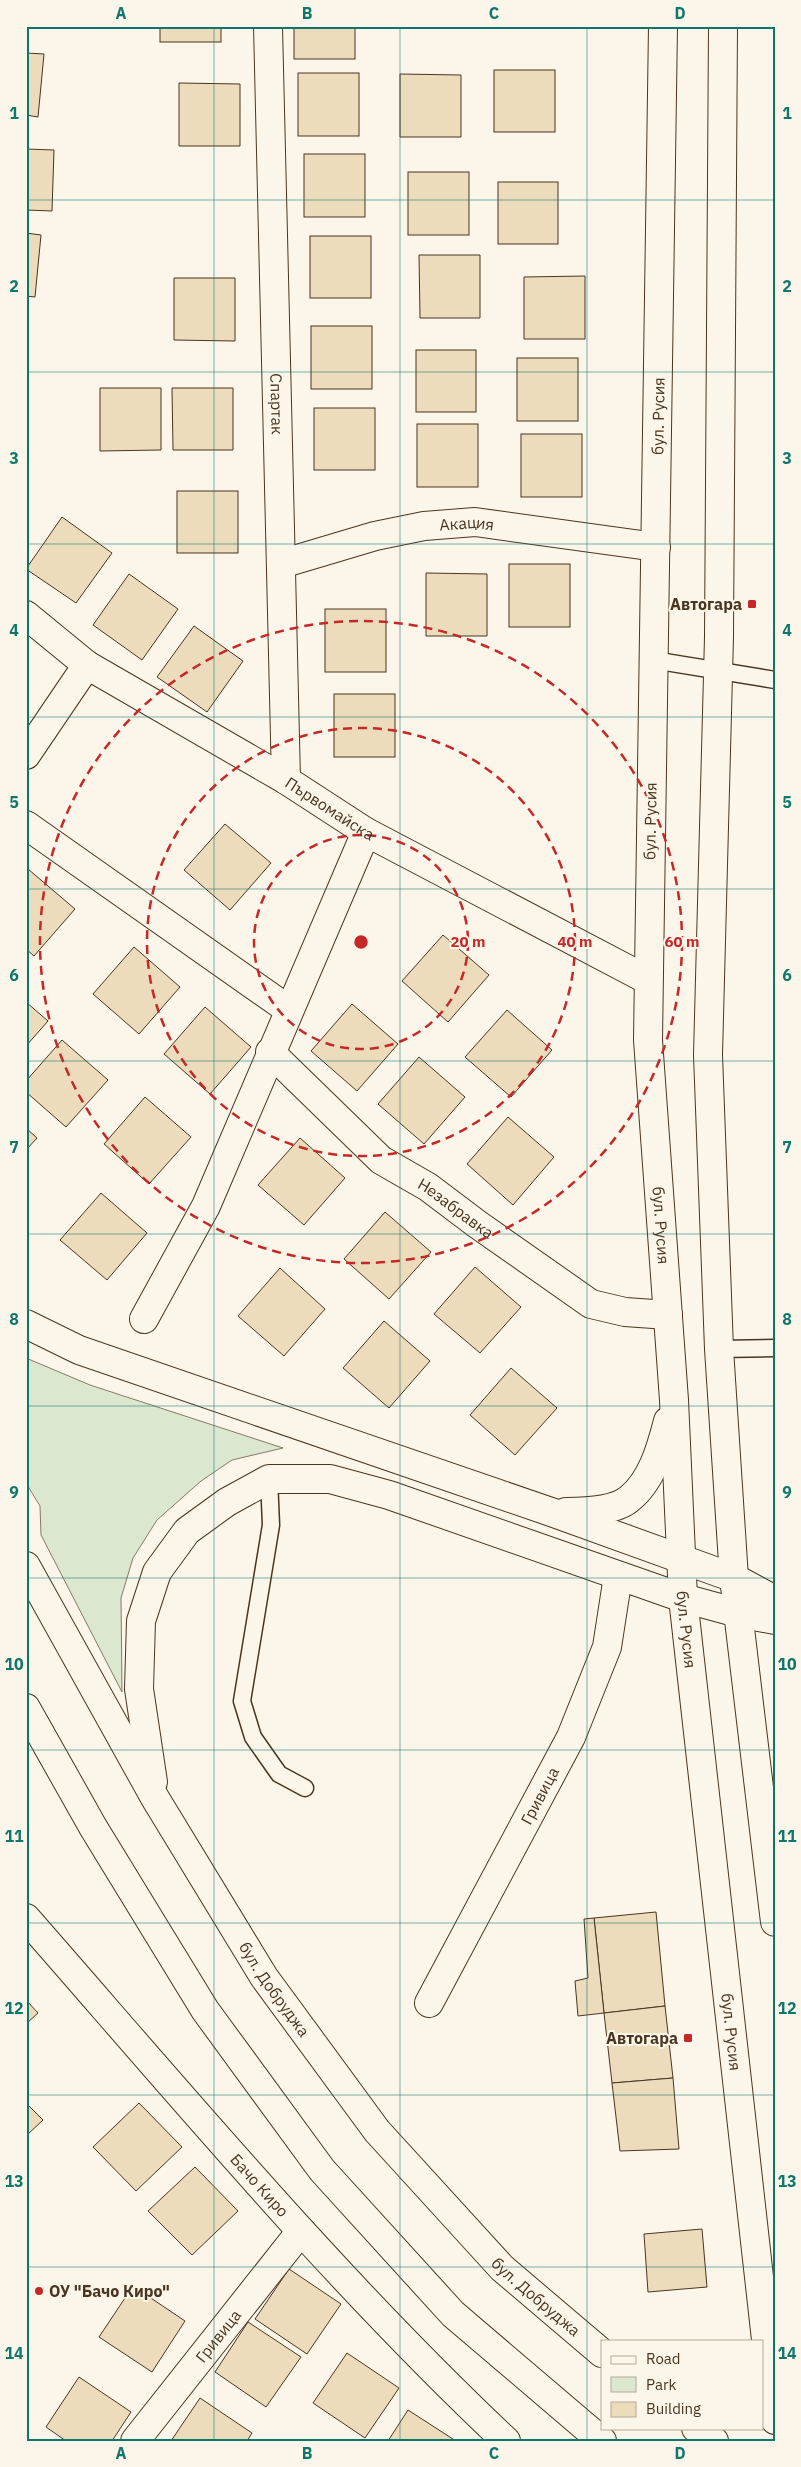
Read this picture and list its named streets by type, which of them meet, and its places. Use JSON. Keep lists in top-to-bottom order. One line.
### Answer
{"streets":{"main road":["Спартак","бул. Русия","Акация","Първомайска","Незабравка","Гривица","бул. Добруджа","Бачо Киро"]},"crossings":[["Спартак","Акация"],["Спартак","Първомайска"],["бул. Русия","Акация"],["бул. Русия","Първомайска"],["бул. Русия","Незабравка"],["Гривица","Бачо Киро"]],"places":{"transit":["Автогара","Aвтогара"],"other":["ОУ \"Бачо Киро\""]},"legend":["Road","Park","Building"],"grid":{"columns":["A","B","C","D"],"rows":["1","2","3","4","5","6","7","8","9","10","11","12","13","14"]},"rings":["20 m","40 m","60 m"]}
